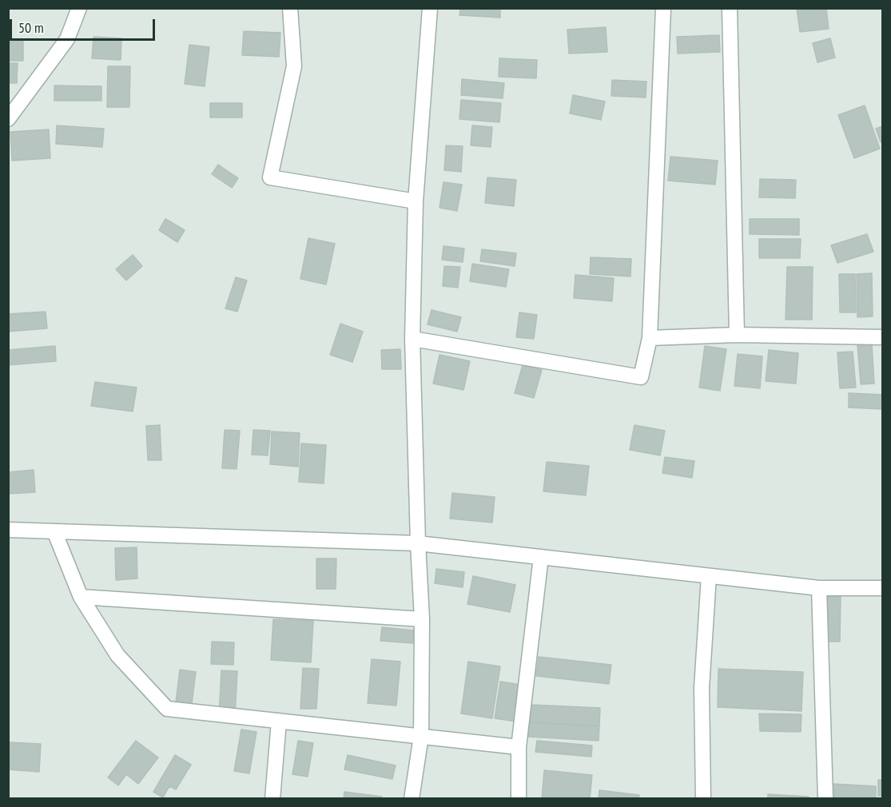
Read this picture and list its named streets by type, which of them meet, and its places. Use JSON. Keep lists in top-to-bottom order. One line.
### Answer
{"scale_bar":"50 m"}
